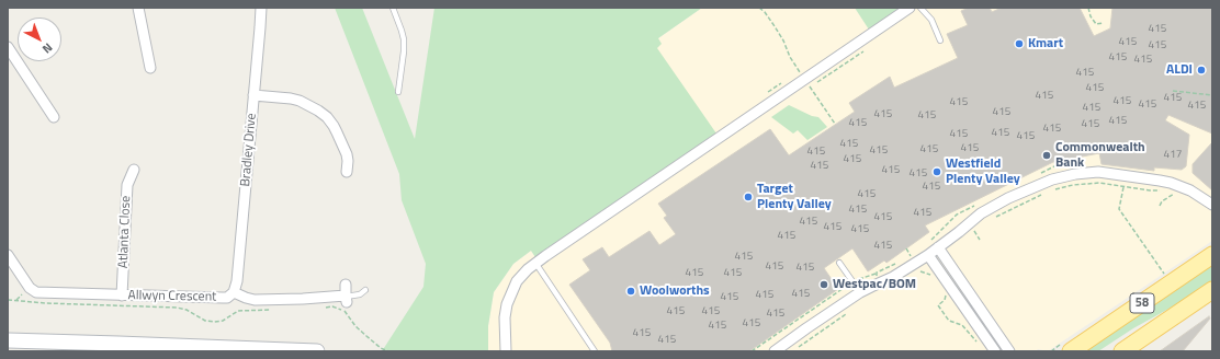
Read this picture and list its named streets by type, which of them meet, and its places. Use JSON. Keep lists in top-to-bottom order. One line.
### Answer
{"streets":{"main road":["58"],"street":["Bradley Drive","Atlanta Close","Allwyn Crescent"]},"crossings":[["Bradley Drive","Allwyn Crescent"],["Atlanta Close","Allwyn Crescent"]],"places":["Kmart","ALDI","Commonwealth Bank","Westfield Plenty Valley","Target Plenty Valley","Westpac/BOM","Woolworths"],"house_numbers":["415","415","415","415","415","415","415","415","415","415","415","415","415","415","415","415","415","415","415","415","415","415","415","415","415","415","415","415","415","417","415","415","415","415","415","415","415","415","415","415","415","415","415","415","415","415","415","415","415","415","415","415","415","415","415","415","415","415","415"],"north":"bottom right"}
